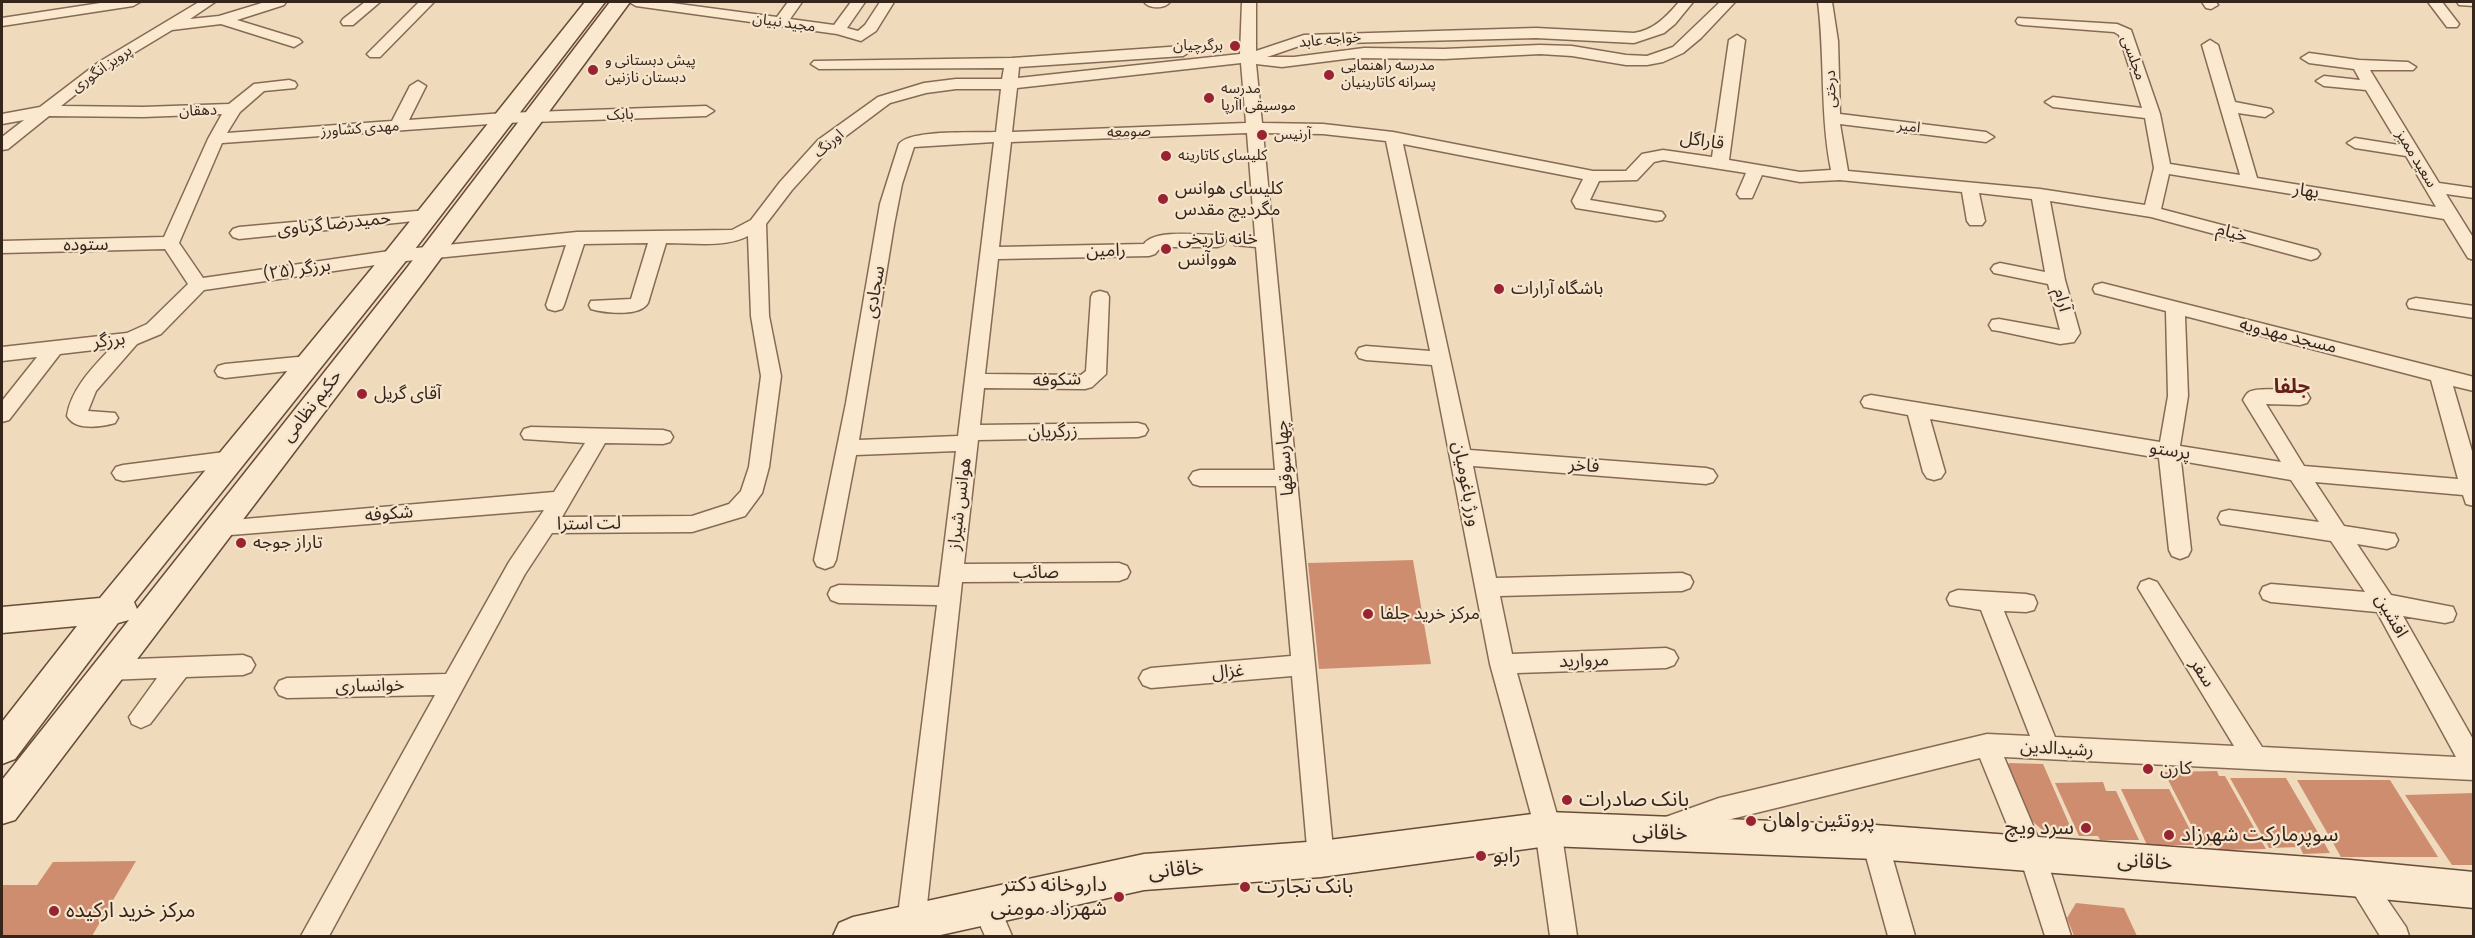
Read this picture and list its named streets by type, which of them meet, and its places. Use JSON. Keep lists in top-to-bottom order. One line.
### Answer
{"streets":{"main road":["حکیم نظامی","خاقانی"],"street":["مجید نبیان","خواجه عابد","مجلسی","پرویز انگوری","درختی","دهقان","بابک","امیر","مهدی کشاورز","صومعه","قاراگل","اورنگ","سعید ممیز","بهار","حمیدرضا گرناوی","خیام","ستوده","رامین","برزگر (۲۵)","سجادی","آرام","مسجد مهدویه","برزگر","شکوفه","زرگریان","پرستو","چهارسوقها","فاخر","ورژ باغومیان","هوانس شیراز","لت استرا","صائب","افشین","مروارید","غزال","سفر","خوانساری","رشیدالدین"]},"crossings":[["خواجه عابد","اورنگ"],["خواجه عابد","چهارسوقها"],["مجلسی","بهار"],["پرویز انگوری","دهقان"],["درختی","امیر"],["درختی","قاراگل"],["دهقان","مهدی کشاورز"],["دهقان","ستوده"],["بابک","مهدی کشاورز"],["بابک","حکیم نظامی"],["مهدی کشاورز","حکیم نظامی"],["صومعه","قاراگل"],["صومعه","سجادی"],["صومعه","چهارسوقها"],["صومعه","هوانس شیراز"],["قاراگل","خیام"],["قاراگل","آرام"],["قاراگل","چهارسوقها"],["قاراگل","ورژ باغومیان"],["اورنگ","برزگر (۲۵)"],["اورنگ","حکیم نظامی"],["اورنگ","چهارسوقها"],["اورنگ","هوانس شیراز"],["اورنگ","لت استرا"],["سعید ممیز","بهار"],["حمیدرضا گرناوی","حکیم نظامی"],["رامین","هوانس شیراز"],["برزگر (۲۵)","برزگر"],["برزگر (۲۵)","حکیم نظامی"],["سجادی","زرگریان"],["شکوفه","حکیم نظامی"],["شکوفه","هوانس شیراز"],["زرگریان","هوانس شیراز"],["پرستو","افشین"],["چهارسوقها","غزال"],["چهارسوقها","خاقانی"],["فاخر","ورژ باغومیان"],["ورژ باغومیان","مروارید"],["ورژ باغومیان","خاقانی"],["هوانس شیراز","صائب"],["هوانس شیراز","خاقانی"],["لت استرا","خوانساری"],["افشین","رشیدالدین"],["سفر","رشیدالدین"],["رشیدالدین","خاقانی"]],"districts":["جلفا"],"places":["برگرچیان","پیش دبستانی و دبستان نازنین","مدرسه راهنمایی پسرانه کاتارینیان","مدرسه موسیقی اآرپا","آرنیس","کلیسای کاتارینه","کلیسای هوانس مگردیچ مقدس","خانه تاریخی هووآنس","باشگاه آرارات","آقای گریل","تاراز جوجه","مرکز خرید جلفا","کارن","بانک صادرات","پروتئین واهان","سرد ویچ","سوپرمارکت شهرزاد","رابو","بانک تجارت","داروخانه دکتر شهرزاد مومنی","مرکز خرید ارکیده"]}
